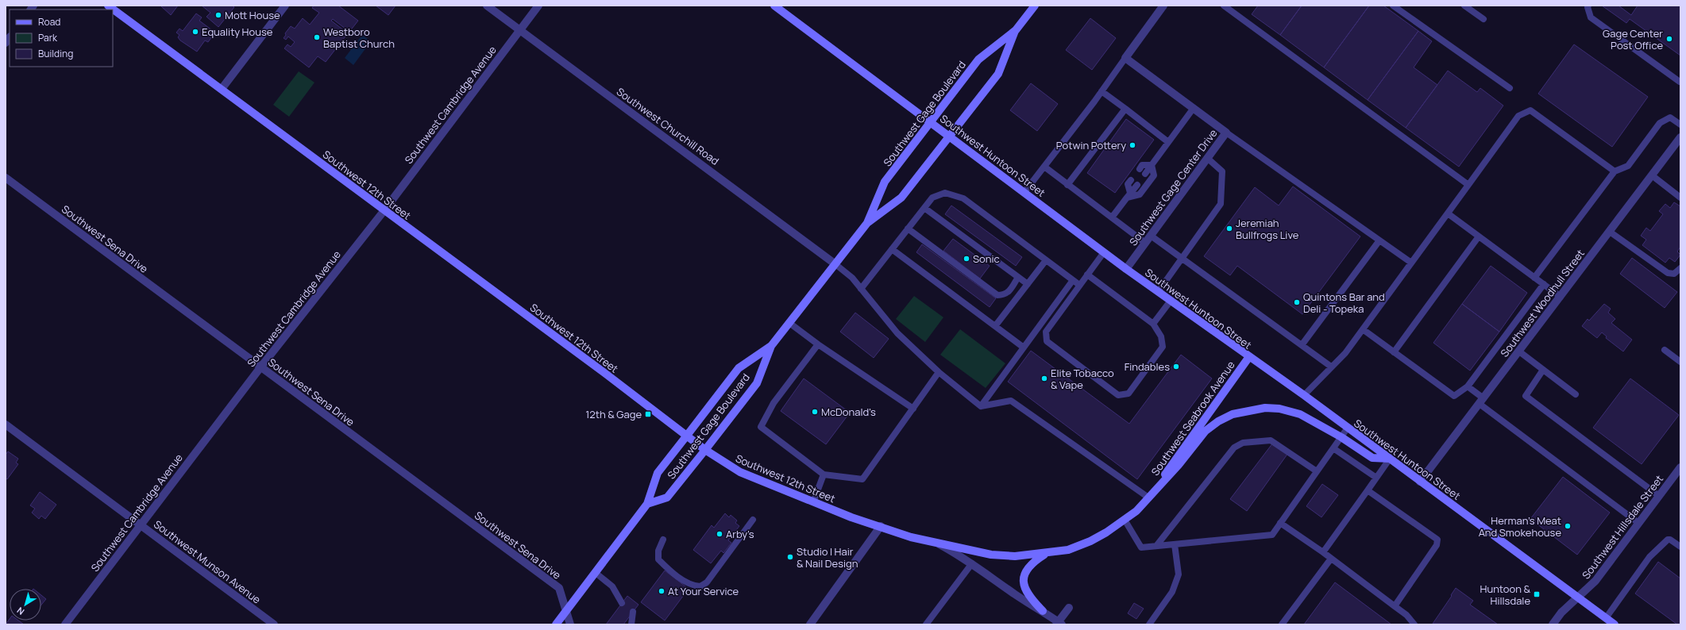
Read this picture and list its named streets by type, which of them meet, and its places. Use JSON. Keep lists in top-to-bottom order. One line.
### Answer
{"streets":{"main road":["Southwest Gage Boulevard","Southwest Huntoon Street","Southwest 12th Street","Southwest Seabrook Avenue"],"street":["Southwest Cambridge Avenue","Southwest Churchill Road","Southwest Gage Center Drive","Southwest Sena Drive","Southwest Woodhull Street","Southwest Hillsdale Street","Southwest Munson Avenue"]},"crossings":[["Southwest Cambridge Avenue","Southwest Churchill Road"],["Southwest Cambridge Avenue","Southwest 12th Street"],["Southwest Cambridge Avenue","Southwest Sena Drive"],["Southwest Cambridge Avenue","Southwest Munson Avenue"],["Southwest Gage Boulevard","Southwest Churchill Road"],["Southwest Gage Boulevard","Southwest Huntoon Street"],["Southwest Gage Boulevard","Southwest 12th Street"],["Southwest Gage Boulevard","Southwest Sena Drive"],["Southwest Huntoon Street","Southwest Gage Center Drive"],["Southwest Huntoon Street","Southwest Woodhull Street"],["Southwest Huntoon Street","Southwest Seabrook Avenue"],["Southwest Huntoon Street","Southwest Hillsdale Street"],["Southwest 12th Street","Southwest Seabrook Avenue"]],"places":{"other":["Mott House","Equality House","Westboro Baptist Church","Gage Center Post Office","Potwin Pottery","Jeremiah Bullfrogs Live","Sonic","Quintons Bar and Deli - Topeka","Findables","Elite Tobacco & Vape","McDonald's","Herman's Meat And Smokehouse","Arby's","Studio I Hair & Nail Design","At Your Service"],"transit":["12th & Gage","Huntoon & Hillsdale"]},"legend":["Road","Park","Building"],"north":"bottom left"}
